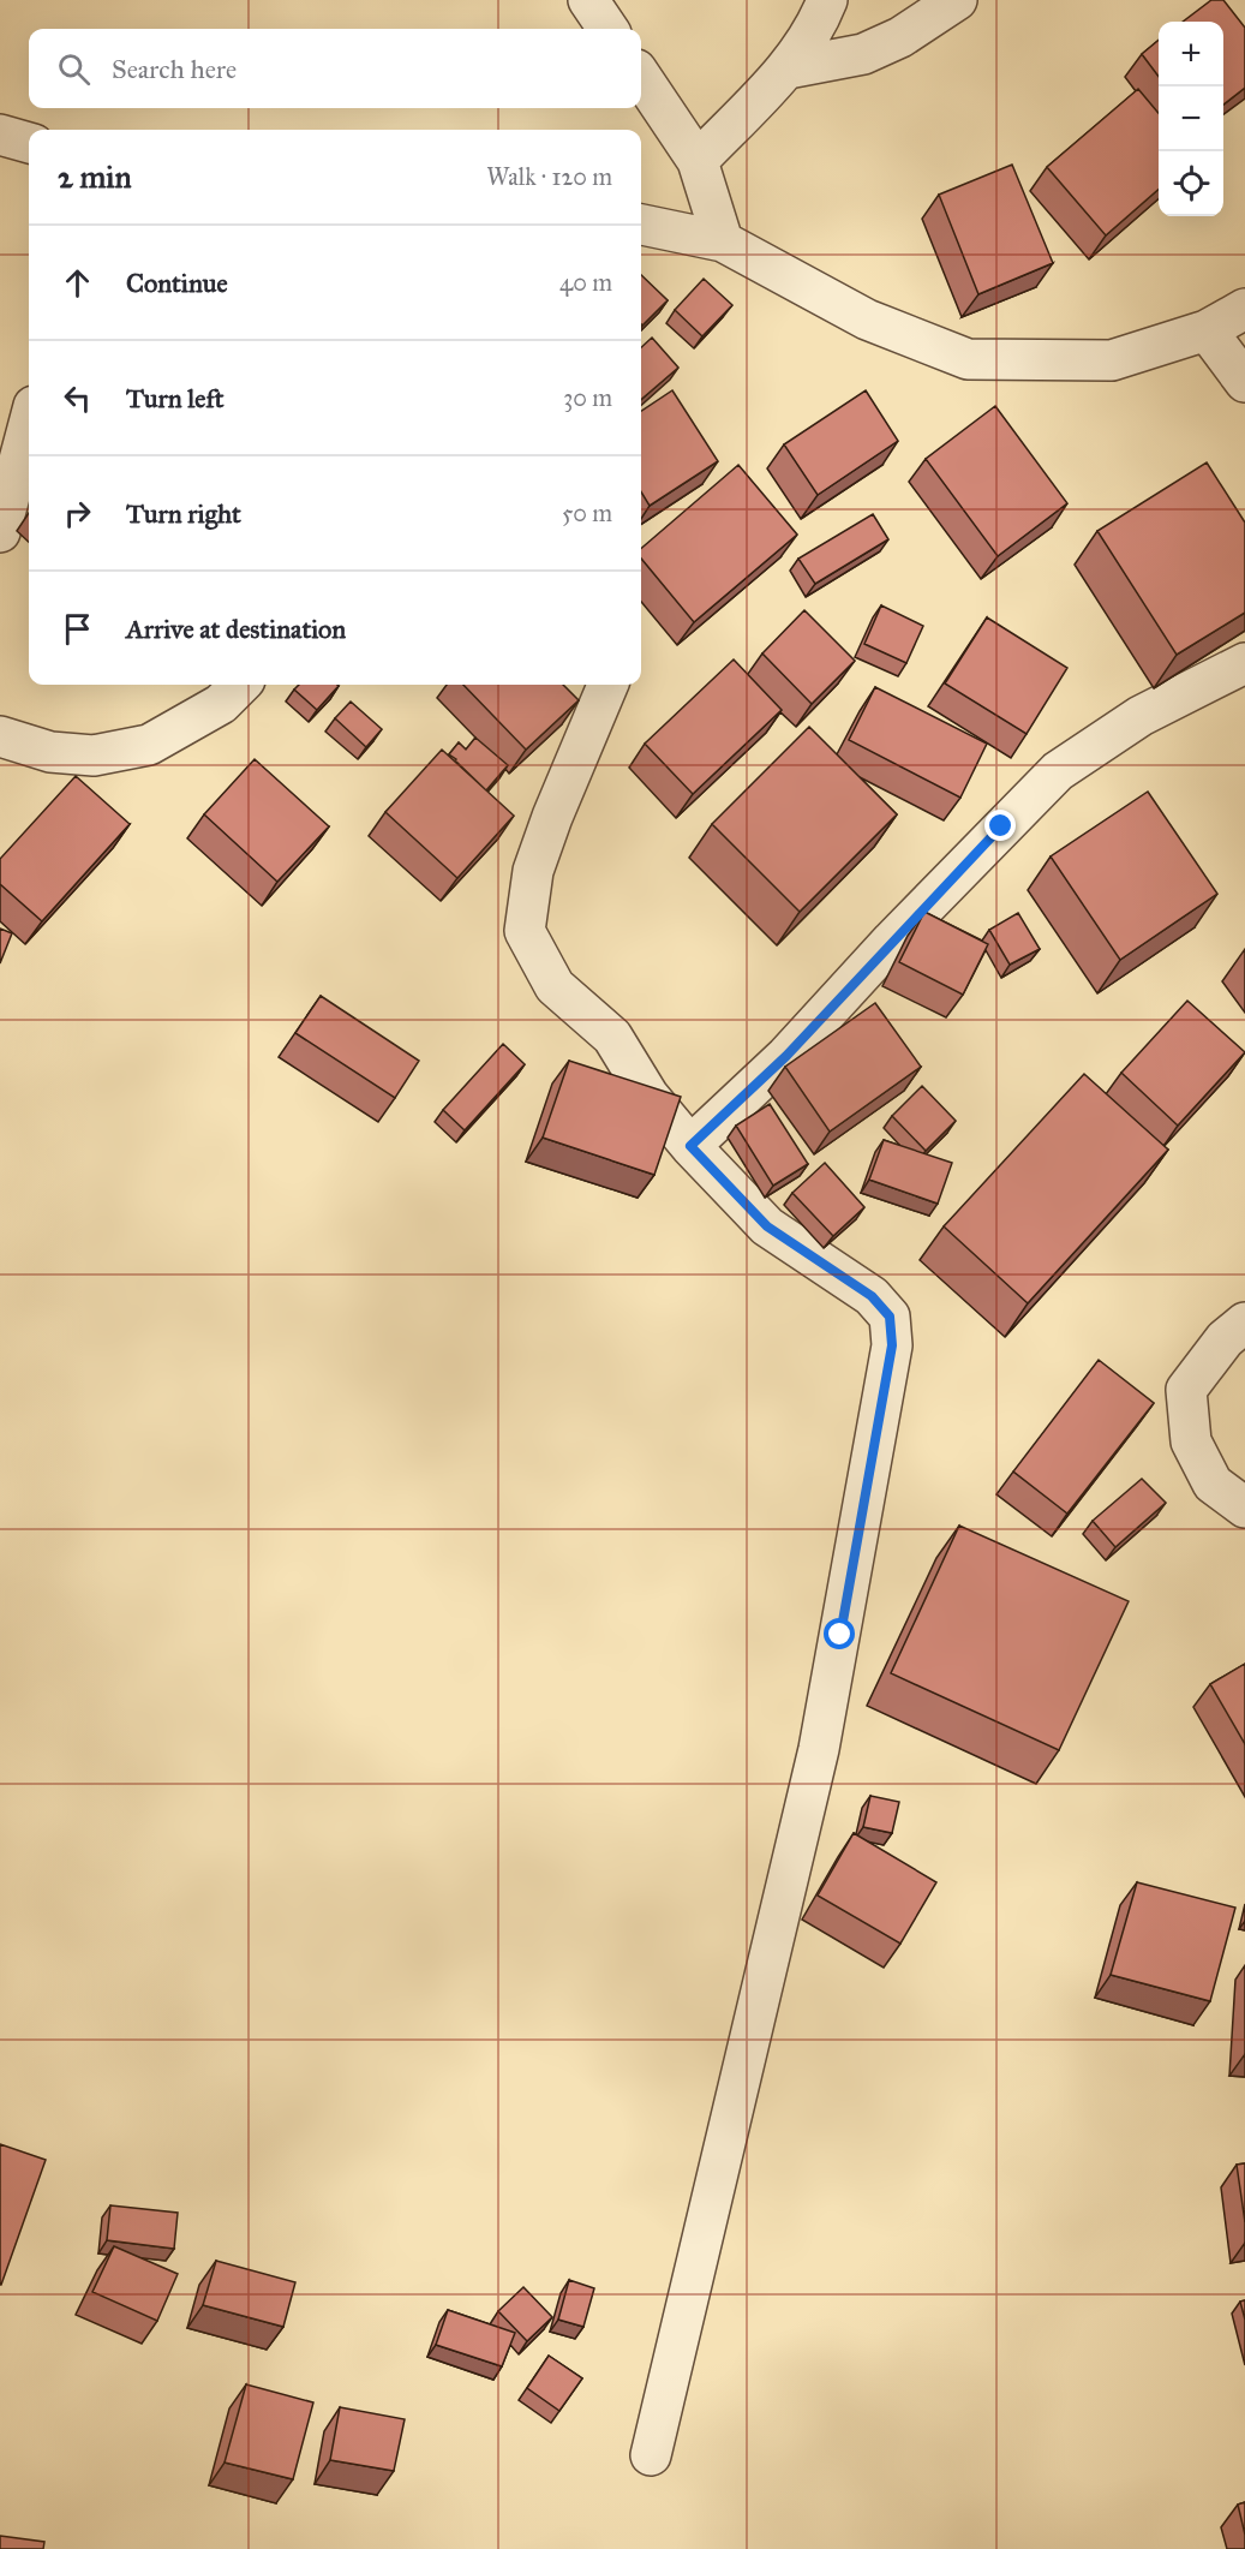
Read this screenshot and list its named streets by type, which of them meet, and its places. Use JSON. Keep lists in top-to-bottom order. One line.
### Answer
{"page":{"map_buttons":["+","−"],"search":"Search here","heading":["2 min","Walk · 120 m"],"list":[["Continue","40 m"],["Turn left","30 m"],["Turn right","50 m"],"Arrive at destination"]}}
